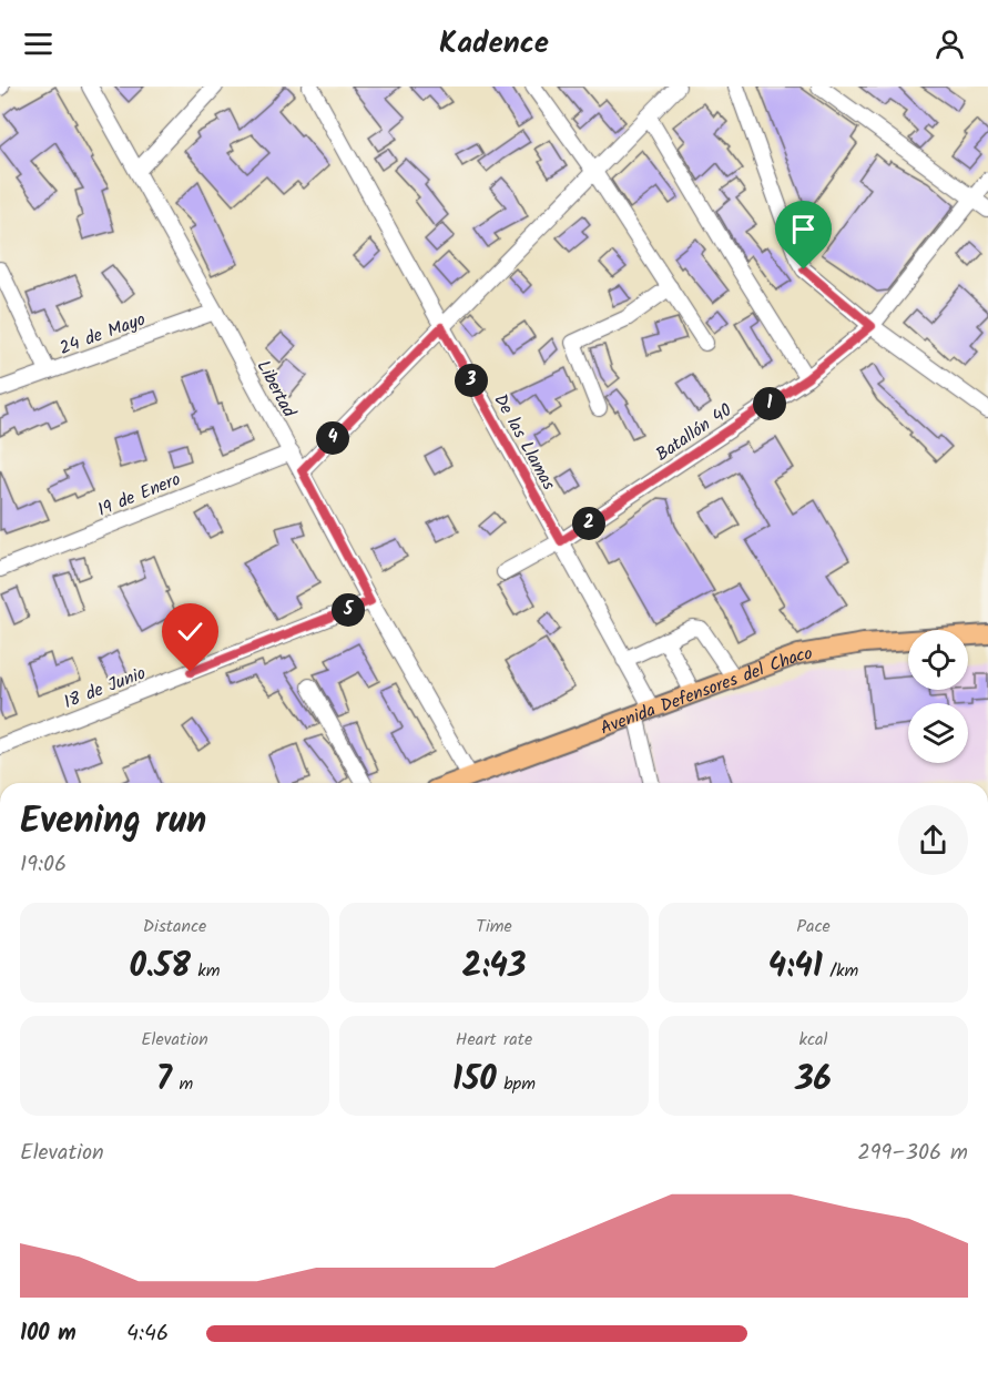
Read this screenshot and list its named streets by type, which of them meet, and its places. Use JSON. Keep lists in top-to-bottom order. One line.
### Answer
{"streets":{"main road":["Avenida Defensores del Chaco"],"street":["24 de Mayo","Libertad","Batallón 40","De las Llamas","19 de Enero","18 de Junio"]},"crossings":[["24 de Mayo","Libertad"],["Libertad","19 de Enero"],["Libertad","18 de Junio"],["Libertad","Avenida Defensores del Chaco"],["Batallón 40","De las Llamas"],["De las Llamas","Avenida Defensores del Chaco"]],"page":{"header":"Kadence","pins":["3","1","4","2","5"],"heading":["Evening run","19:06"],"stats":[["Distance","0.58 km"],["Time","2:43"],["Pace","4:41 /km"],["Elevation","7 m"],["Heart rate","150 bpm"],["kcal","36"]],"chart":["Elevation","299–306 m"],"list":[{"name":"100 m","note":"4:46"}]}}
